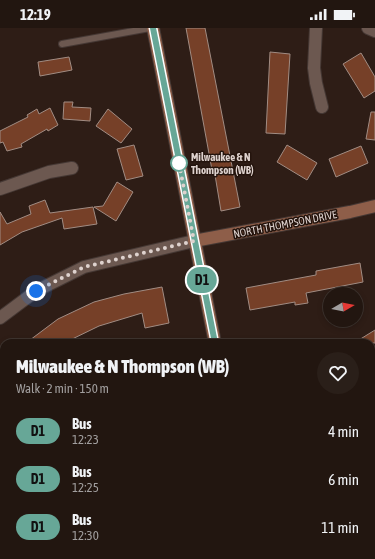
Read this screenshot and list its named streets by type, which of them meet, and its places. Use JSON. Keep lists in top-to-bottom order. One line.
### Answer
{"streets":{"street":["NORTH THOMPSON DRIVE"]},"places":["Milwaukee & N Thompson (WB)"],"lines":["bus line D1"],"north":"right","page":{"status":"12:19","on_map":"D1","heading":["Milwaukee & N Thompson (WB)","Walk · 2 min · 150 m"],"list":[{"mark":"D1","name":"Bus","note":"12:23","value":"4 min"},{"mark":"D1","name":"Bus","note":"12:25","value":"6 min"},{"mark":"D1","name":"Bus","note":"12:30","value":"11 min"}]}}
